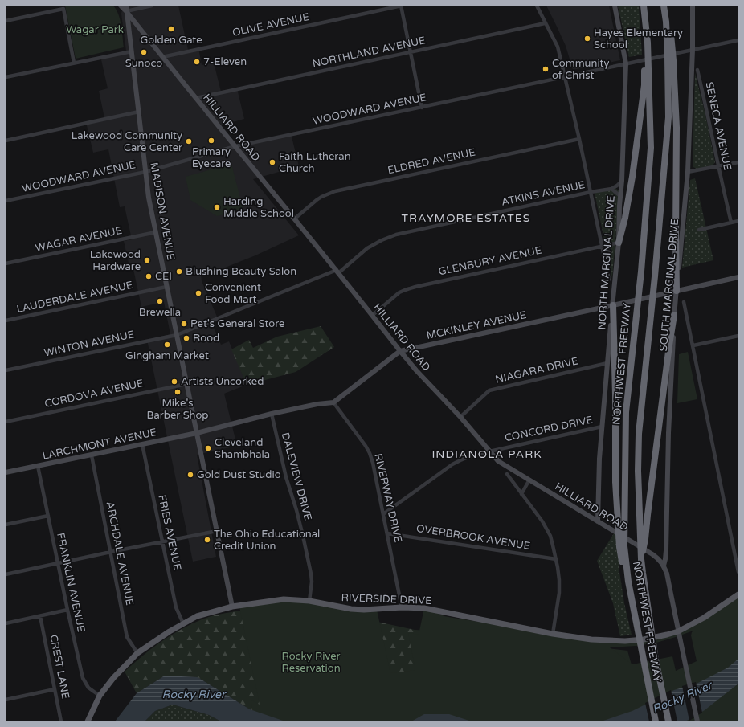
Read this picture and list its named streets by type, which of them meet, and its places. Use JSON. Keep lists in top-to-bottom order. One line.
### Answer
{"streets":{"highway":["NORTHWEST FREEWAY"],"main road":["HILLIARD ROAD","MADISON AVENUE","NORTH MARGINAL DRIVE","SOUTH MARGINAL DRIVE","MCKINLEY AVENUE","LARCHMONT AVENUE","RIVERSIDE DRIVE"],"street":["OLIVE AVENUE","NORTHLAND AVENUE","WOODWARD AVENUE","SENECA AVENUE","ELDRED AVENUE","ATKINS AVENUE","WAGAR AVENUE","GLENBURY AVENUE","LAUDERDALE AVENUE","WINTON AVENUE","NIAGARA DRIVE","CORDOVA AVENUE","CONCORD DRIVE","DALEVIEW DRIVE","RIVERWAY DRIVE","FRIES AVENUE","OVERBROOK AVENUE","ARCHDALE AVENUE","FRANKLIN AVENUE","CREST LANE"]},"crossings":[["OLIVE AVENUE","HILLIARD ROAD"],["NORTHLAND AVENUE","HILLIARD ROAD"],["WOODWARD AVENUE","HILLIARD ROAD"],["WOODWARD AVENUE","MADISON AVENUE"],["WOODWARD AVENUE","NORTH MARGINAL DRIVE"],["WOODWARD AVENUE","SOUTH MARGINAL DRIVE"],["HILLIARD ROAD","ELDRED AVENUE"],["HILLIARD ROAD","ATKINS AVENUE"],["HILLIARD ROAD","MADISON AVENUE"],["HILLIARD ROAD","GLENBURY AVENUE"],["HILLIARD ROAD","NORTH MARGINAL DRIVE"],["HILLIARD ROAD","SOUTH MARGINAL DRIVE"],["HILLIARD ROAD","MCKINLEY AVENUE"],["HILLIARD ROAD","NIAGARA DRIVE"],["HILLIARD ROAD","CONCORD DRIVE"],["HILLIARD ROAD","RIVERSIDE DRIVE"],["ATKINS AVENUE","MADISON AVENUE"],["ATKINS AVENUE","NORTH MARGINAL DRIVE"],["ATKINS AVENUE","WINTON AVENUE"],["MADISON AVENUE","WAGAR AVENUE"],["MADISON AVENUE","LAUDERDALE AVENUE"],["MADISON AVENUE","WINTON AVENUE"],["MADISON AVENUE","CORDOVA AVENUE"],["MADISON AVENUE","LARCHMONT AVENUE"],["MADISON AVENUE","RIVERSIDE DRIVE"],["GLENBURY AVENUE","NORTH MARGINAL DRIVE"],["NORTH MARGINAL DRIVE","MCKINLEY AVENUE"],["NORTH MARGINAL DRIVE","NIAGARA DRIVE"],["NORTH MARGINAL DRIVE","CONCORD DRIVE"],["SOUTH MARGINAL DRIVE","MCKINLEY AVENUE"],["MCKINLEY AVENUE","RIVERWAY DRIVE"],["CONCORD DRIVE","RIVERWAY DRIVE"],["LARCHMONT AVENUE","FRIES AVENUE"],["LARCHMONT AVENUE","ARCHDALE AVENUE"],["LARCHMONT AVENUE","FRANKLIN AVENUE"],["DALEVIEW DRIVE","RIVERSIDE DRIVE"],["RIVERWAY DRIVE","OVERBROOK AVENUE"],["RIVERWAY DRIVE","RIVERSIDE DRIVE"],["FRIES AVENUE","RIVERSIDE DRIVE"],["ARCHDALE AVENUE","RIVERSIDE DRIVE"],["FRANKLIN AVENUE","RIVERSIDE DRIVE"]],"districts":["TRAYMORE ESTATES","INDIANOLA PARK"],"water":["Rocky River"],"parks":["Wagar Park","Rocky River Reservation"],"places":["Golden Gate","Hayes Elementary School","Sunoco","7-Eleven","Community of Christ","Primary Eyecare","Lakewood Community Care Center","Faith Lutheran Church","Harding Middle School","Lakewood Hardware","Blushing Beauty Salon","CEI","Convenient Food Mart","Brewella","Pet's General Store","Rood","Gingham Market","Artists Uncorked","Mike's Barber Shop","Cleveland Shambhala","Gold Dust Studio","The Ohio Educational Credit Union"]}
